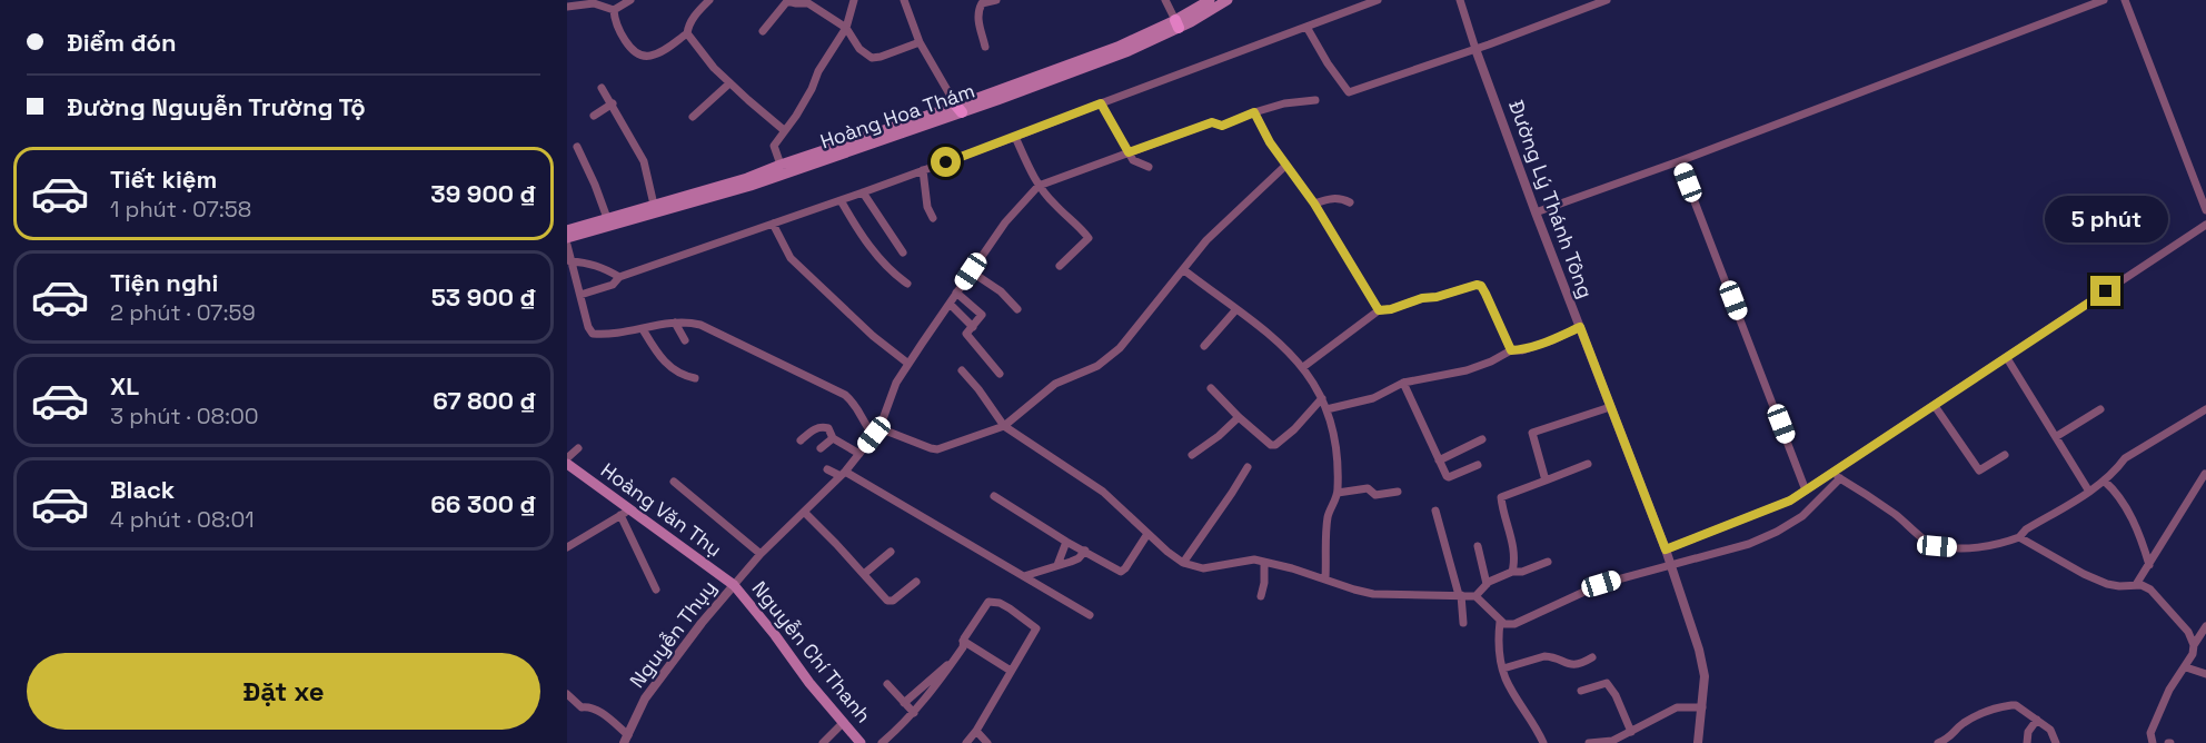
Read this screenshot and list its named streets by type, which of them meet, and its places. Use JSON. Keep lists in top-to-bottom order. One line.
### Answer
{"streets":{"main road":["Hoàng Hoa Thám","Hoàng Văn Thụ","Nguyễn Chí Thanh"],"street":["Đường Lý Thánh Tông","Nguyễn Thụy"]},"crossings":[["Hoàng Văn Thụ","Nguyễn Thụy"],["Hoàng Văn Thụ","Nguyễn Chí Thanh"],["Nguyễn Thụy","Nguyễn Chí Thanh"]],"page":{"banner":["Điểm đón","Đường Nguyễn Trường Tộ"],"list":[{"name":"Tiết kiệm","note":"1 phút · 07:58","value":"39 900 ₫"},{"name":"Tiện nghi","note":"2 phút · 07:59","value":"53 900 ₫"},{"name":"XL","note":"3 phút · 08:00","value":"67 800 ₫"},{"name":"Black","note":"4 phút · 08:01","value":"66 300 ₫"}],"bubble":"5 phút","buttons":"Đặt xe"}}
